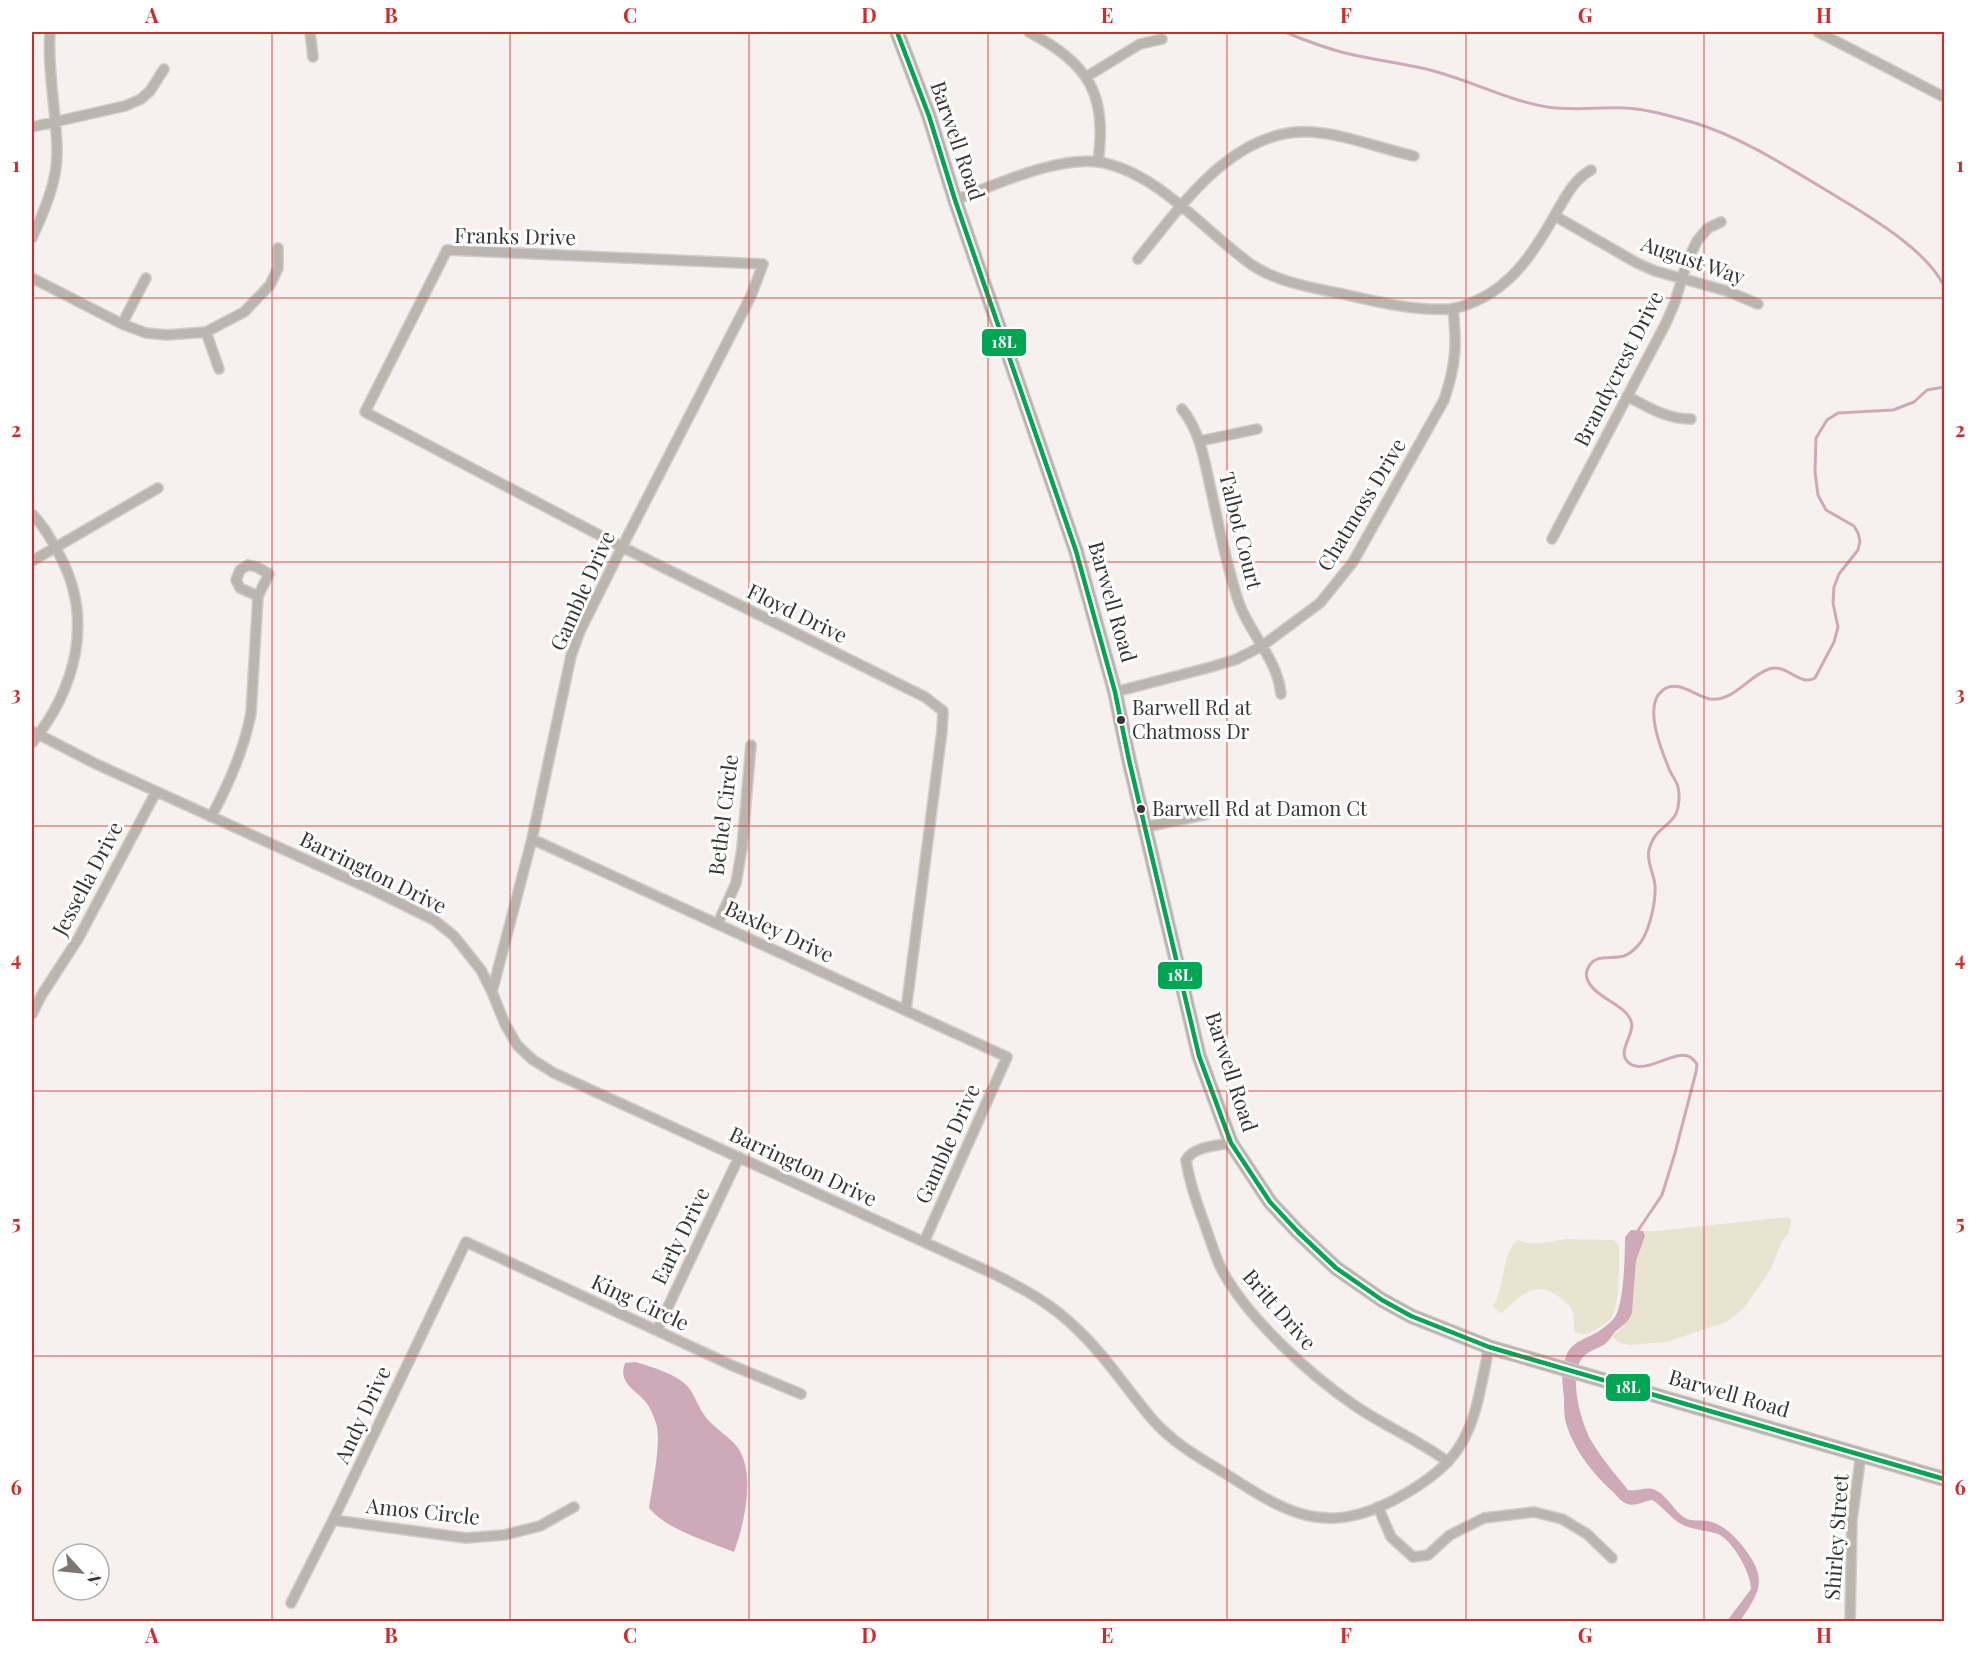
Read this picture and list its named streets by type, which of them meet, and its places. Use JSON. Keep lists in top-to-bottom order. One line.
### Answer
{"streets":{"street":["Barwell Road","Franks Drive","August Way","Brandycrest Drive","Chatmoss Drive","Talbot Court","Gamble Drive","Floyd Drive","Bethel Circle","Barrington Drive","Jessella Drive","Baxley Drive","Early Drive","King Circle","Britt Drive","Andy Drive","Amos Circle","Shirley Street"]},"crossings":[["Barwell Road","Chatmoss Drive"],["Barwell Road","Barrington Drive"],["Barwell Road","Britt Drive"],["Barwell Road","Shirley Street"],["Franks Drive","Gamble Drive"],["Franks Drive","Floyd Drive"],["August Way","Brandycrest Drive"],["Chatmoss Drive","Talbot Court"],["Gamble Drive","Floyd Drive"],["Gamble Drive","Barrington Drive"],["Gamble Drive","Baxley Drive"],["Floyd Drive","Baxley Drive"],["Bethel Circle","Baxley Drive"],["Barrington Drive","Jessella Drive"],["Barrington Drive","Early Drive"],["Barrington Drive","Britt Drive"],["Early Drive","King Circle"],["King Circle","Andy Drive"],["Andy Drive","Amos Circle"]],"places":["Barwell Rd at Chatmoss Dr","Barwell Rd at Damon Ct"],"lines":["transit line 18L"],"north":"bottom right","grid":{"columns":["A","B","C","D","E","F","G","H"],"rows":["1","2","3","4","5","6"]}}
